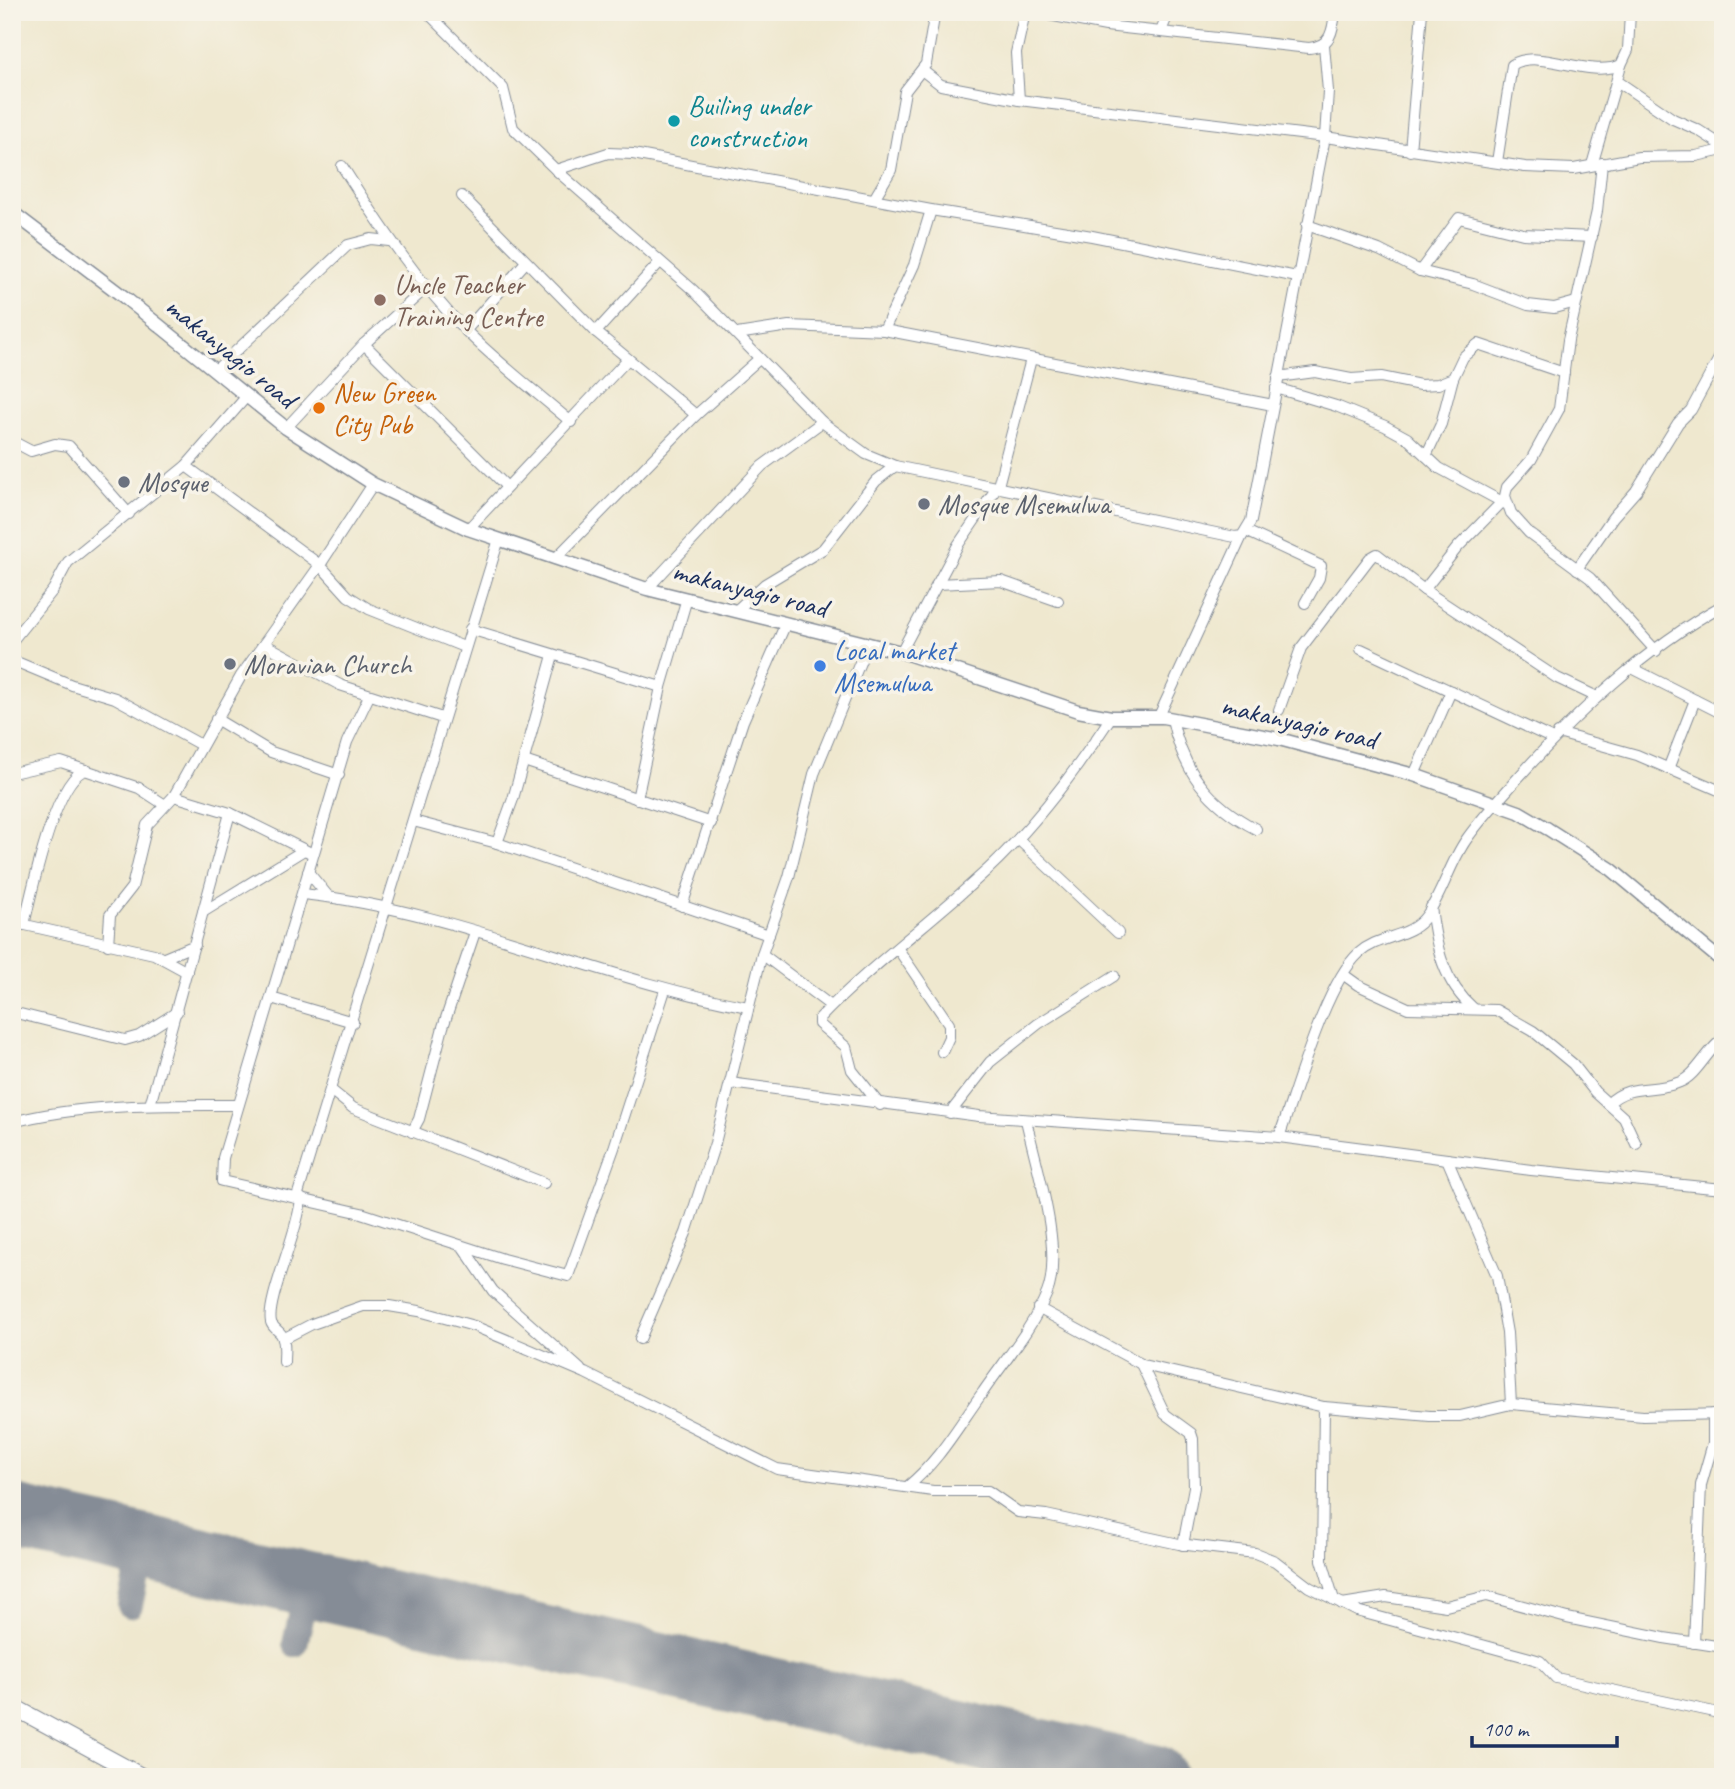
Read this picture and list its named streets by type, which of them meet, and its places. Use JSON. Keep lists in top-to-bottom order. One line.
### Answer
{"streets":{"street":["makanyagio road"]},"places":["Builing under construction","Uncle Teacher Training Centre","New Green City Pub","Mosque","Mosque Msemulwa","Moravian Church","Local market Msemulwa"],"scale_bar":"100 m"}
